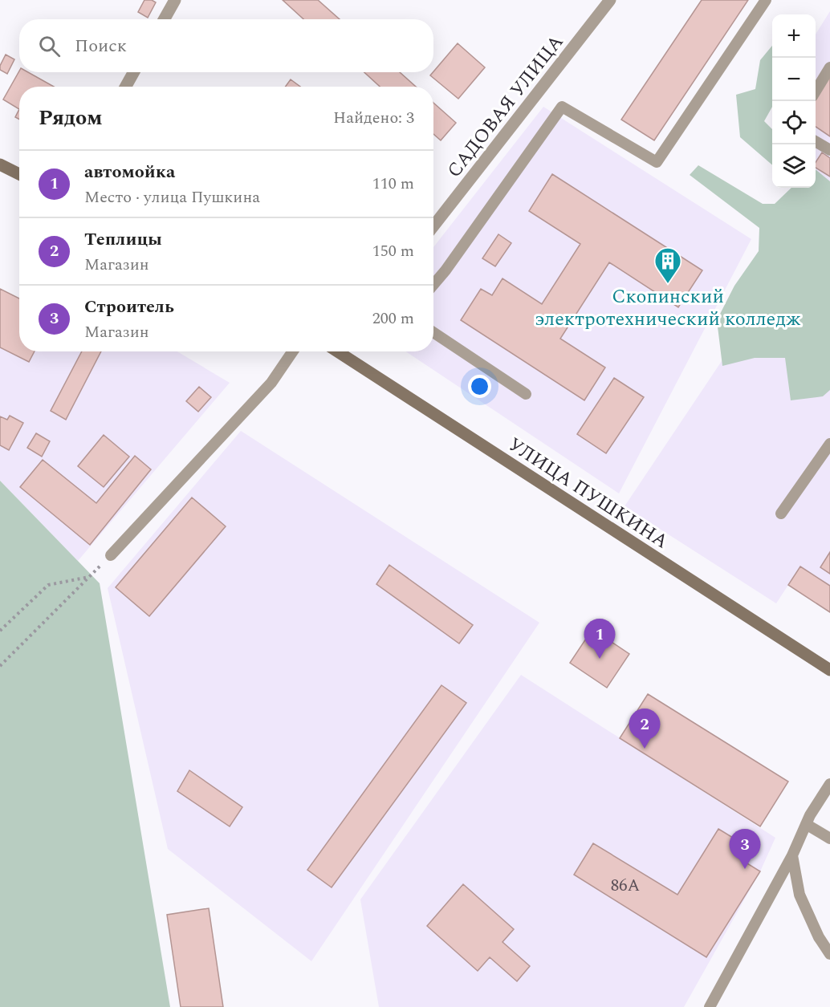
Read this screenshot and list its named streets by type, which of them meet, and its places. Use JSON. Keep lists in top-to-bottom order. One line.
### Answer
{"streets":{"main road":["УЛИЦА ПУШКИНА"],"street":["САДОВАЯ УЛИЦА"]},"places":{"building":["Скопинский электротехнический колледж"]},"house_numbers":["86А"],"page":{"map_buttons":["+","−"],"search":"Поиск","heading":["Рядом","Найдено: 3"],"list":[{"mark":"1","name":"автомойка","note":"Место · улица Пушкина","value":"110 m"},{"mark":"2","name":"Теплицы","note":"Магазин","value":"150 m"},{"mark":"3","name":"Строитель","note":"Магазин","value":"200 m"}],"pins":["1","2","3"]}}
